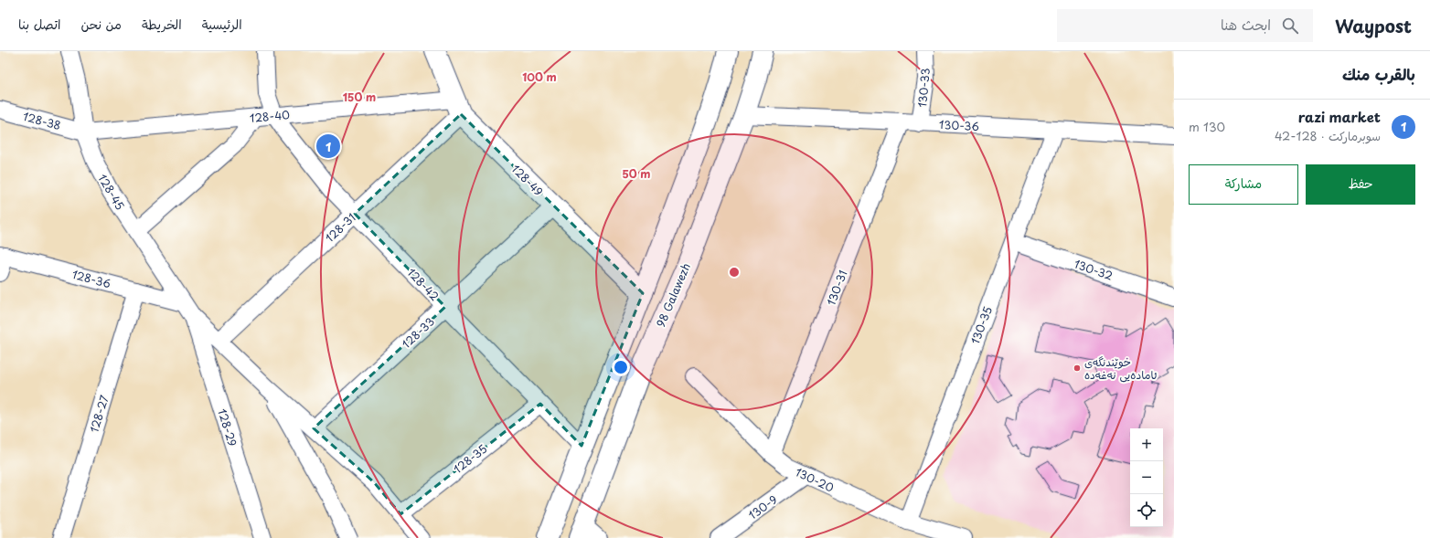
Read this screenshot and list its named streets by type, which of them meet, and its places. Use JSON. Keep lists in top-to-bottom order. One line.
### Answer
{"streets":{"main road":["128-49","98 Galawezh"],"street":["130-33","128-40","128-38","130-36","128-45","128-31","130-32","128-36","128-42","130-31","130-35","128-33","128-27","128-29","128-35","130-20","130-9"]},"crossings":[["130-33","130-36"],["128-40","128-38"],["128-40","128-49"],["128-40","128-45"],["128-40","128-31"],["128-40","128-42"],["128-38","128-45"],["130-36","130-31"],["130-36","98 Galawezh"],["130-36","130-35"],["128-49","128-31"],["128-49","128-33"],["128-45","128-36"],["128-45","128-29"],["128-31","128-42"],["130-32","130-35"],["128-36","128-27"],["128-42","128-33"],["128-42","128-35"],["130-31","130-20"],["130-35","130-20"],["130-20","130-9"]],"places":["خوێندنگەی ئامادەیی نەغەدە"],"page":{"header":"Waypost","search":"ابحث هنا","nav":["الرئيسية","الخريطة","من نحن","اتصل بنا"],"heading":"بالقرب منك","list":[{"mark":"1","name":"razi market","note":"سوبرماركت · 128-42","value":"130 m"}],"pins":"1","buttons":["حفظ","مشاركة"],"map_buttons":["+","−"]},"rings":["100 m","150 m","50 m"]}
